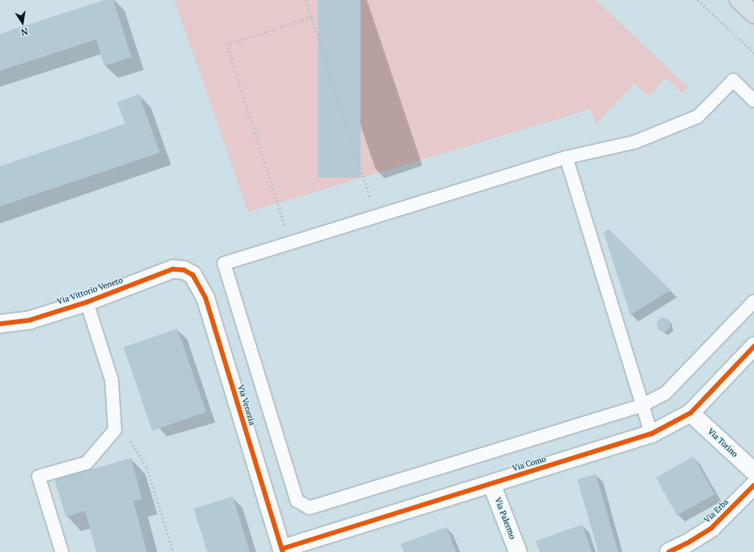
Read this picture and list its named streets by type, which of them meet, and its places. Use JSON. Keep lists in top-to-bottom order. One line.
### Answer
{"streets":{"street":["Via Vittorio Veneto","Via Venezia","Via Torino","Via Como","Via Erba","Via Palermo"]},"crossings":[["Via Vittorio Veneto","Via Venezia"],["Via Venezia","Via Como"],["Via Torino","Via Como"],["Via Como","Via Palermo"]],"north":"bottom"}
